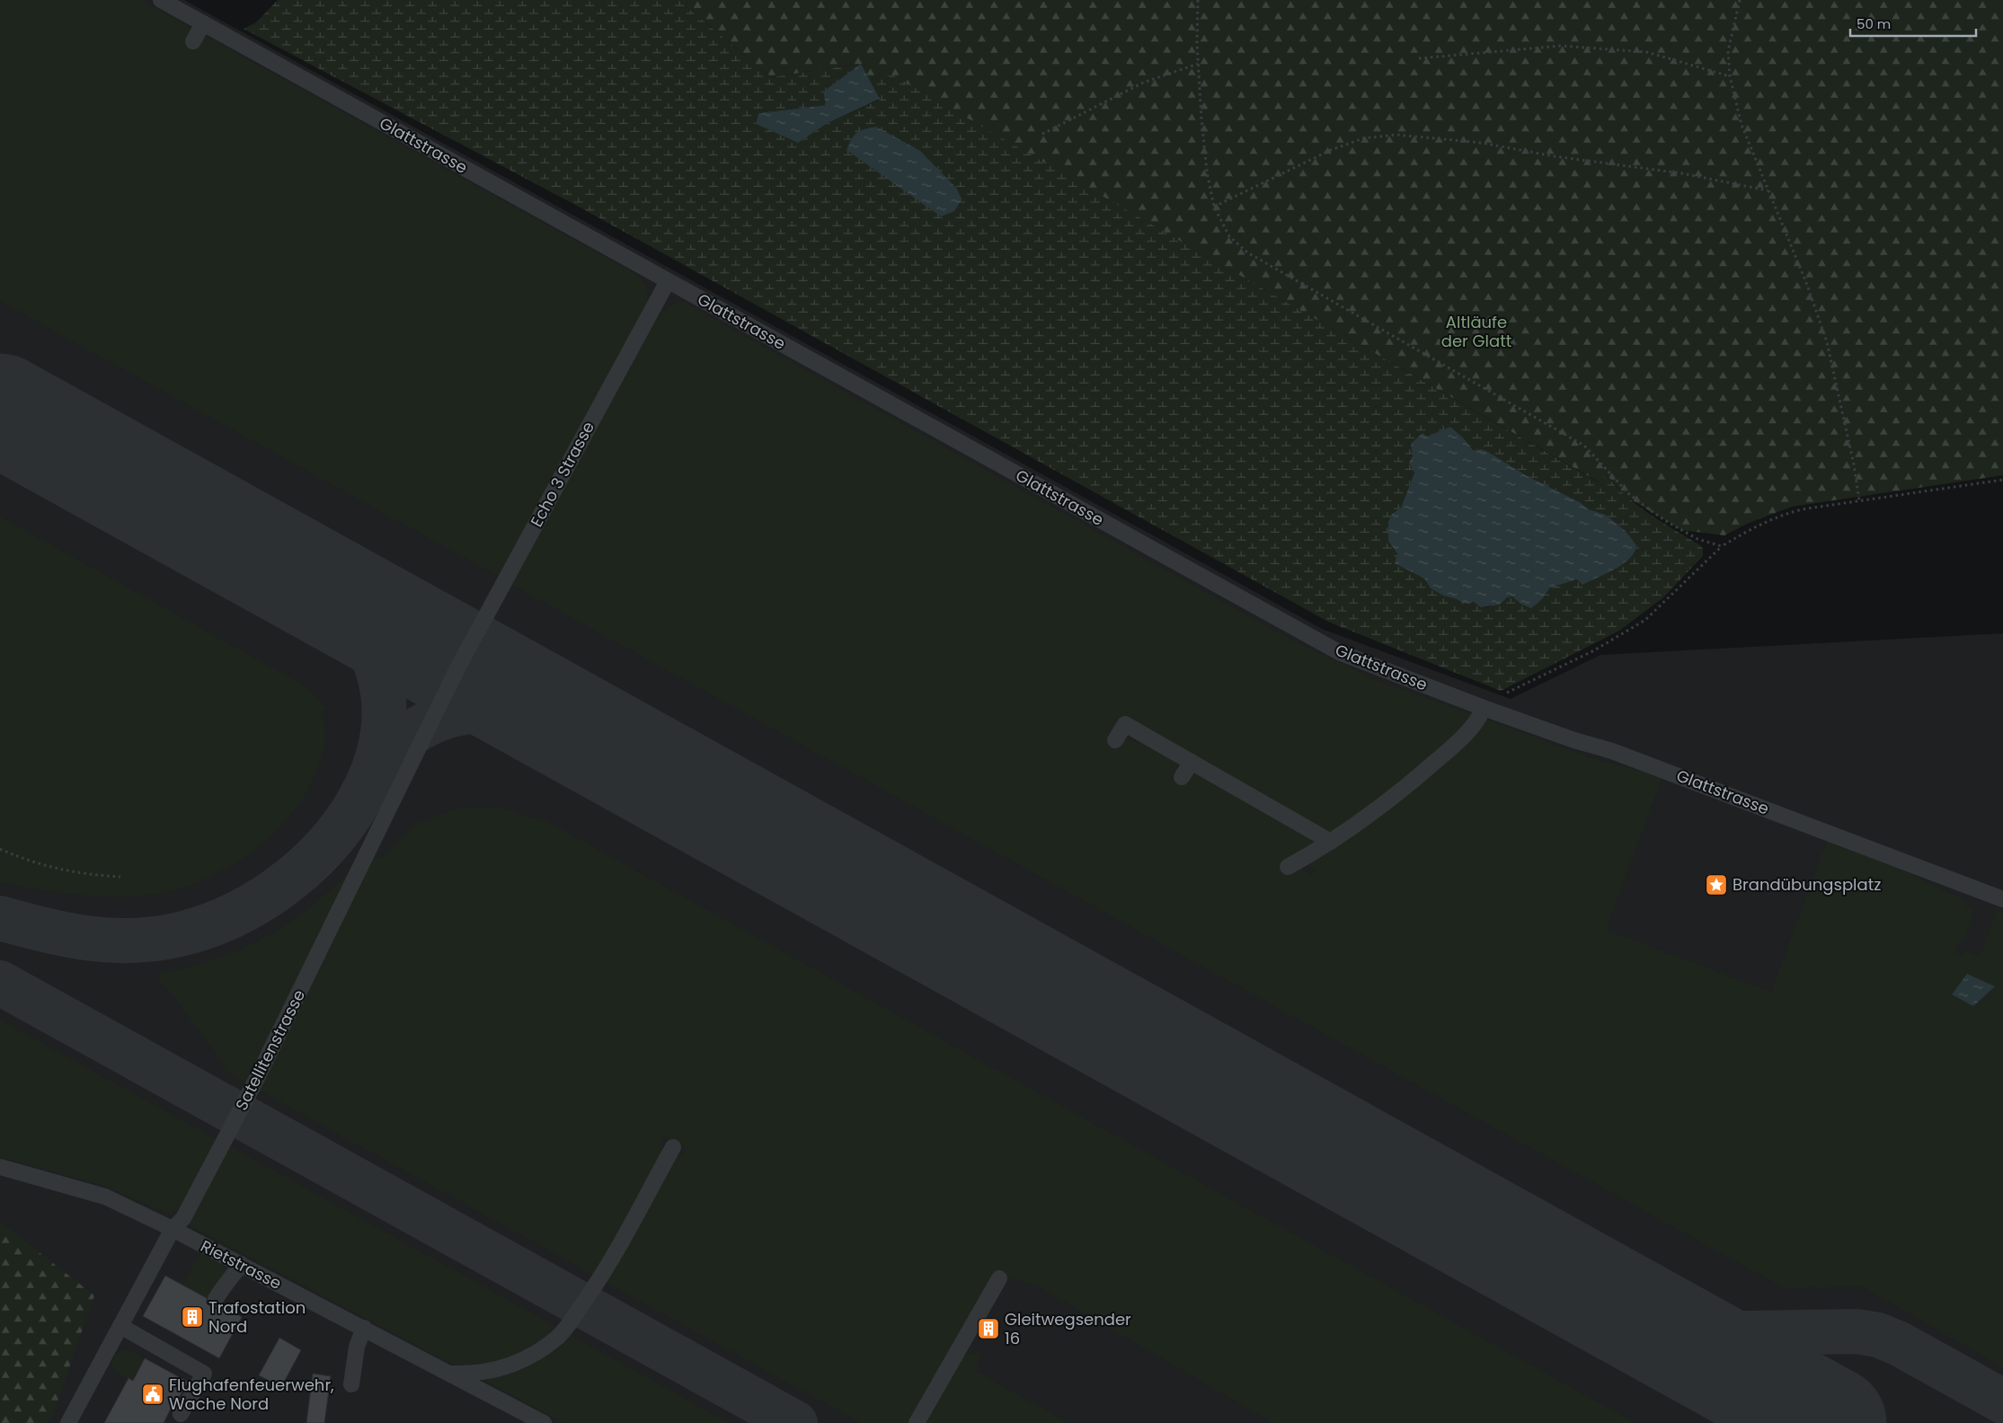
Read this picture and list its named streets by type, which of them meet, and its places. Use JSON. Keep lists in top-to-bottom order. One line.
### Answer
{"streets":{"lane":["Glattstrasse","Echo 3 Strasse","Satellitenstrasse","Rietstrasse"]},"crossings":[["Glattstrasse","Echo 3 Strasse"],["Echo 3 Strasse","Satellitenstrasse"],["Satellitenstrasse","Rietstrasse"]],"parks":["Altläufe der Glatt"],"places":{"place":["Brandübungsplatz"],"building":["Trafostation Nord","Gleitwegsender 16"],"public building":["Flughafenfeuerwehr, Wache Nord"]},"scale_bar":"50 m"}
